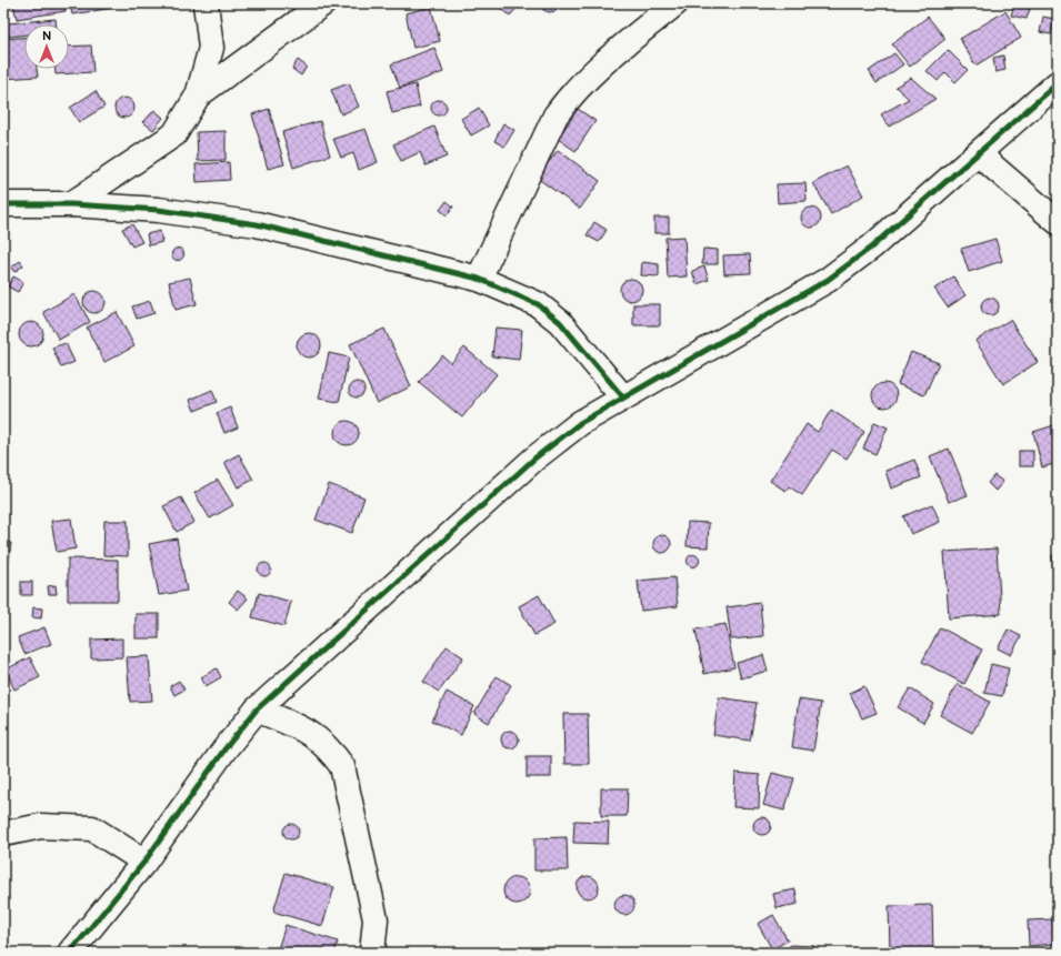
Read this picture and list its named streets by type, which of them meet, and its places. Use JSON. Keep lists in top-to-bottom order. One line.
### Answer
{"north":"top"}
